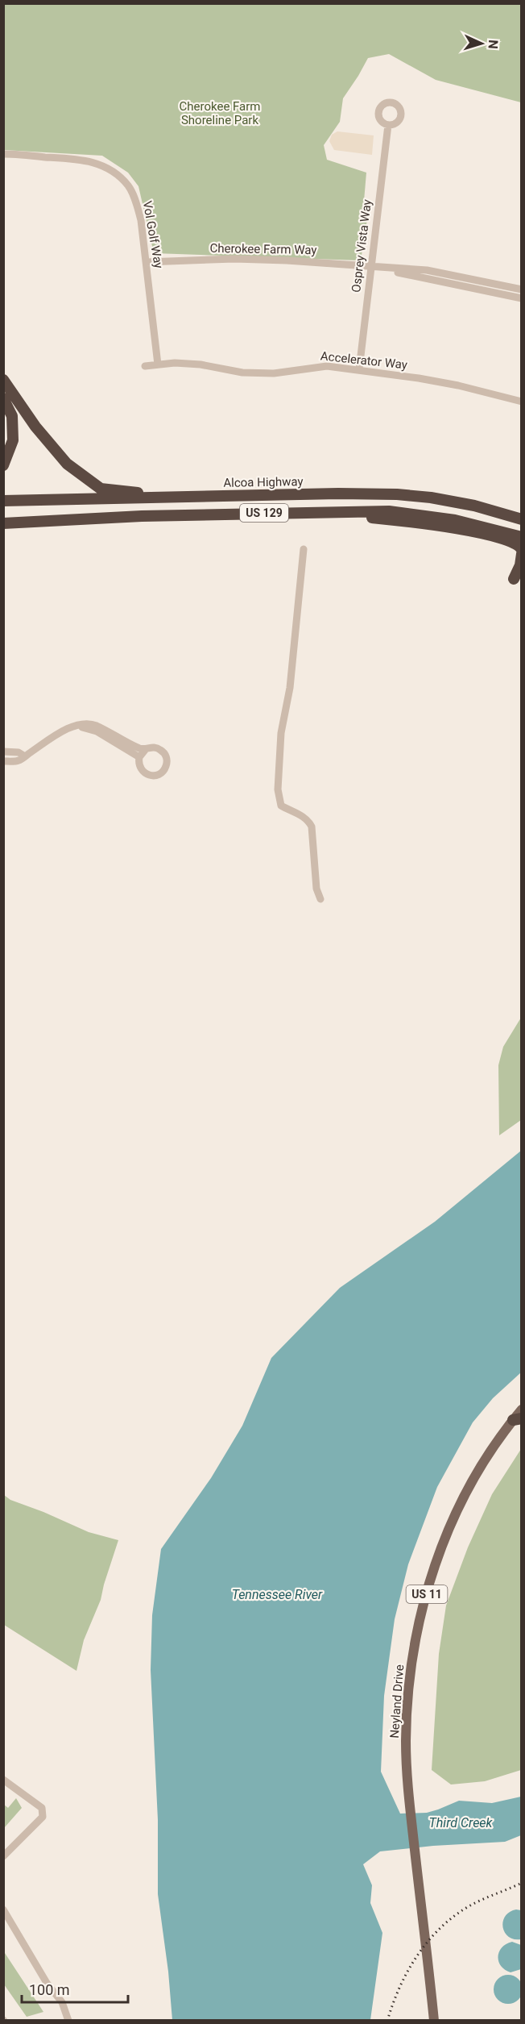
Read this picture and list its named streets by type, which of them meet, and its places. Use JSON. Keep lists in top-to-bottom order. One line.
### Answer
{"streets":{"highway":["Alcoa Highway","US 129"],"main road":["US 11","Neyland Drive"],"street":["Vol Golf Way","Osprey Vista Way","Cherokee Farm Way","Accelerator Way"]},"crossings":[["Vol Golf Way","Cherokee Farm Way"],["Vol Golf Way","Accelerator Way"],["Osprey Vista Way","Cherokee Farm Way"],["Osprey Vista Way","Accelerator Way"]],"water":["Tennessee River","Third Creek"],"parks":["Cherokee Farm Shoreline Park"],"scale_bar":"100 m","north":"right"}
